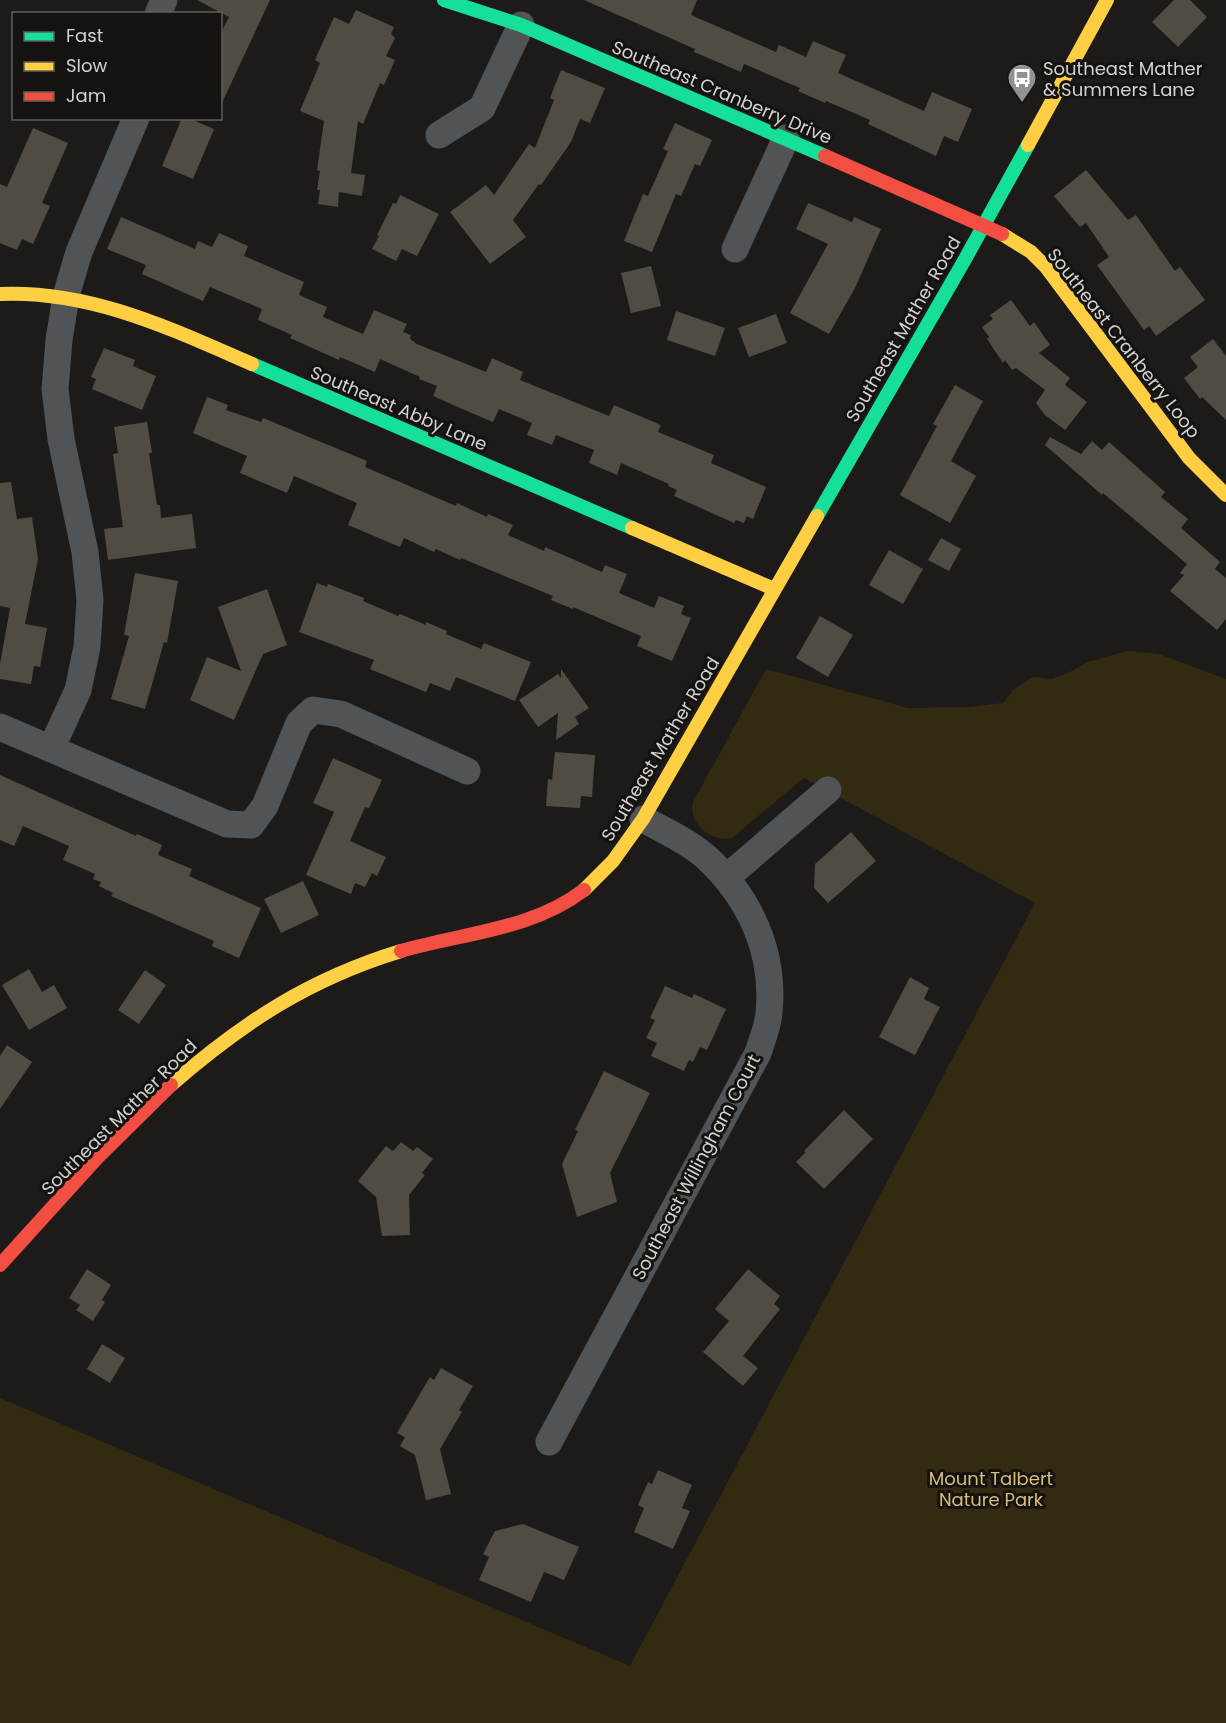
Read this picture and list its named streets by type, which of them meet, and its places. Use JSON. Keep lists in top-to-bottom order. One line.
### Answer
{"streets":{"street":["Southeast Cranberry Drive","Southeast Mather Road","Southeast Cranberry Loop","Southeast Abby Lane","Southeast Willingham Court"]},"crossings":[["Southeast Cranberry Drive","Southeast Mather Road"],["Southeast Cranberry Drive","Southeast Cranberry Loop"],["Southeast Mather Road","Southeast Cranberry Loop"],["Southeast Mather Road","Southeast Abby Lane"],["Southeast Mather Road","Southeast Willingham Court"]],"parks":["Mount Talbert Nature Park"],"places":{"bus stop":["Southeast Mather & Summers Lane"]},"legend":["Fast","Slow","Jam"]}
